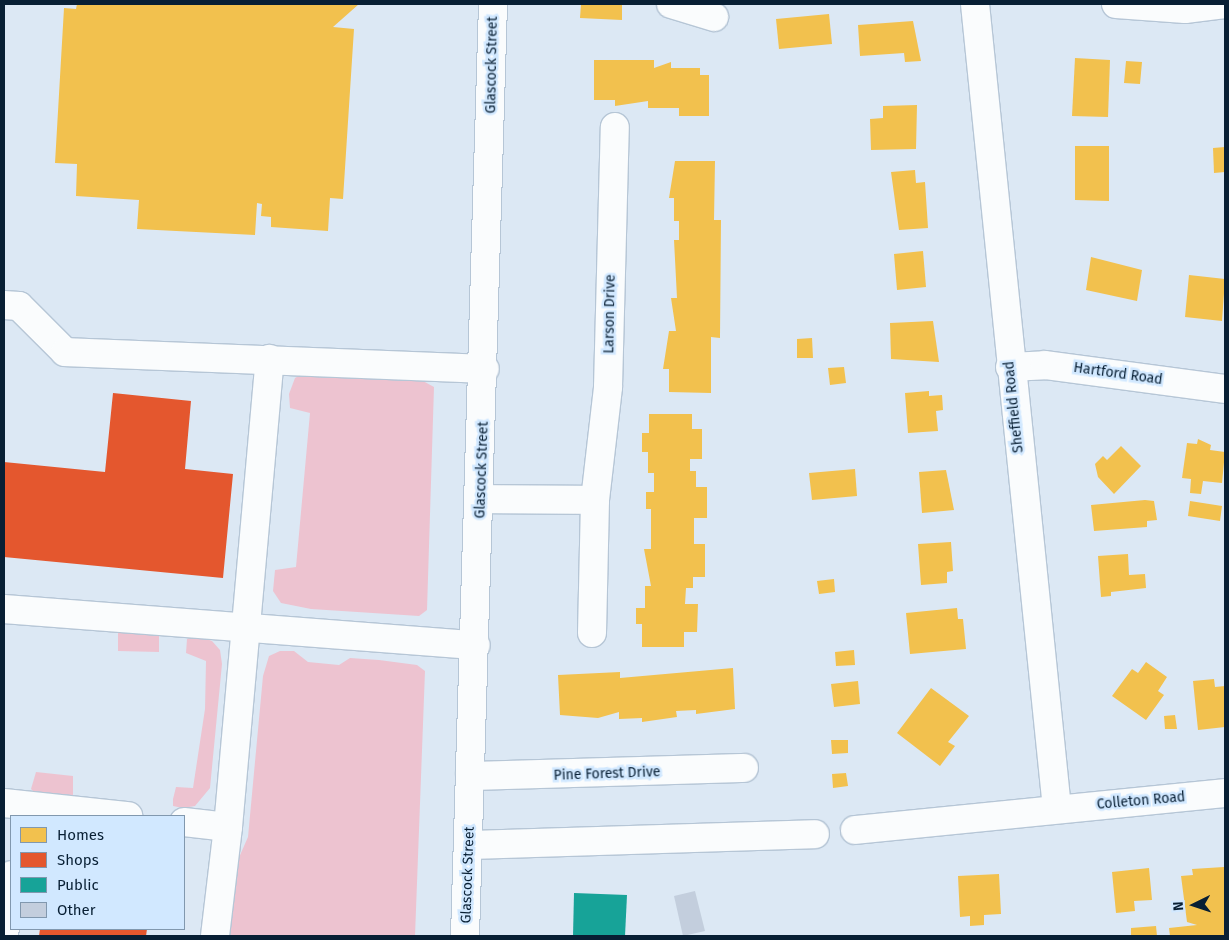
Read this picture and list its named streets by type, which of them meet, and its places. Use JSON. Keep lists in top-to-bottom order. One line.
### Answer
{"streets":{"street":["Glascock Street","Larson Drive","Hartford Road","Sheffield Road","Pine Forest Drive","Colleton Road"]},"crossings":[["Glascock Street","Pine Forest Drive"],["Hartford Road","Sheffield Road"],["Sheffield Road","Colleton Road"]],"legend":["Homes","Shops","Public","Other"],"north":"left"}
